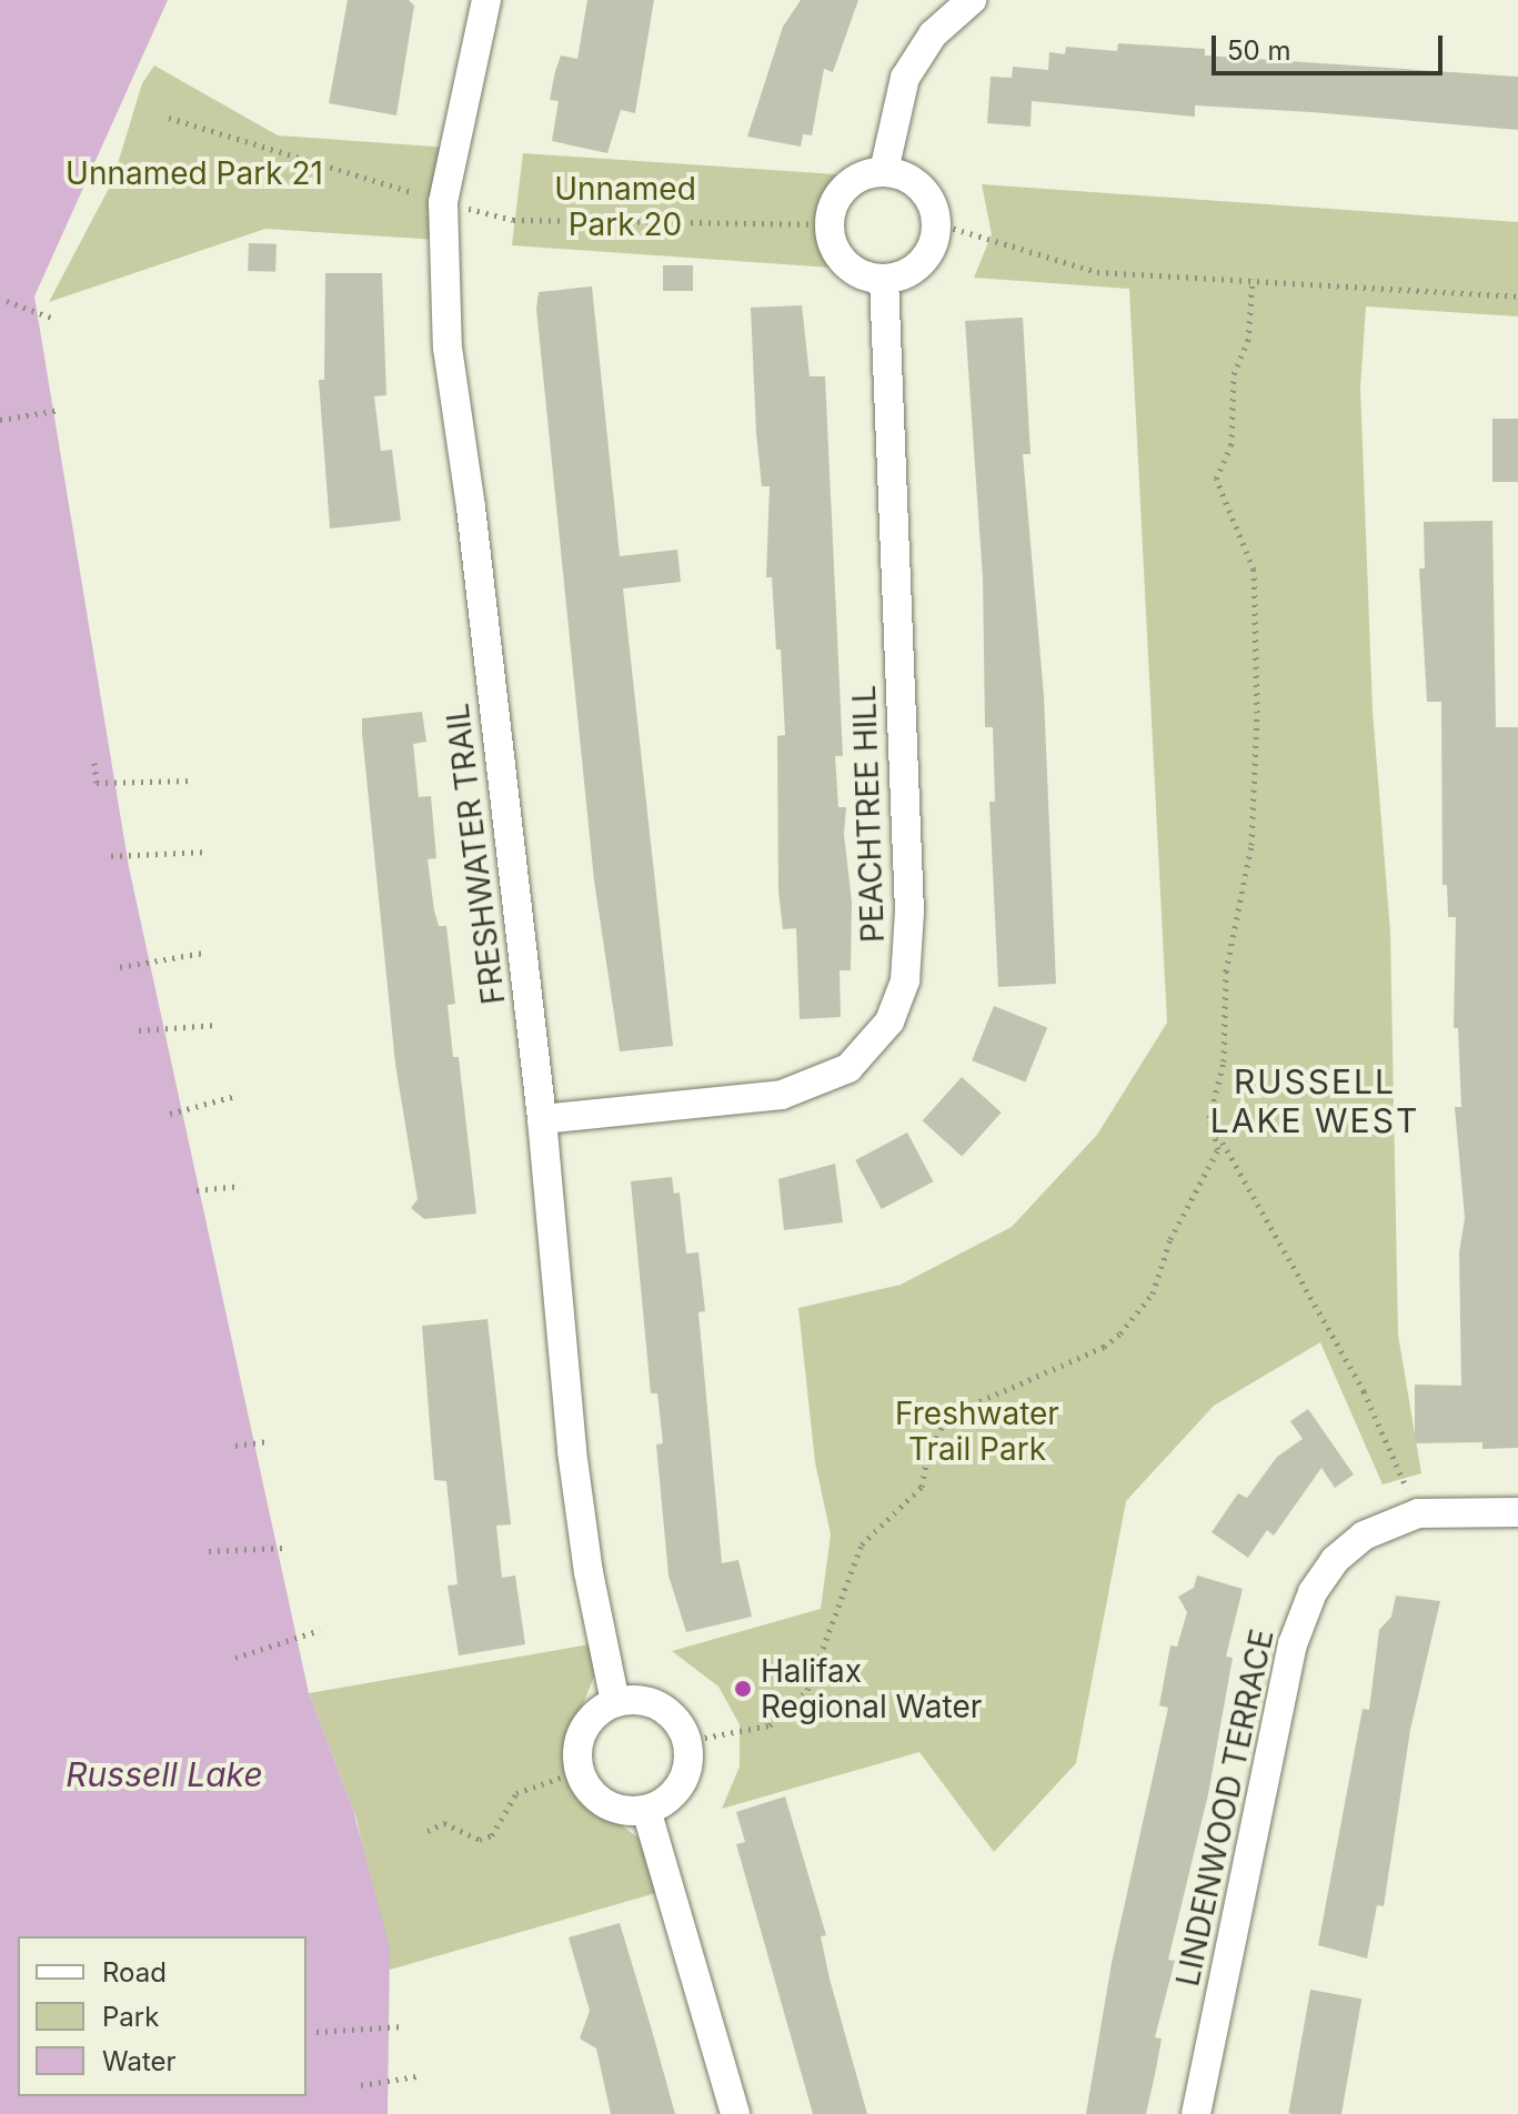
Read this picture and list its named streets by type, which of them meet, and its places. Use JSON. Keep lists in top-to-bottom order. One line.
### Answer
{"streets":{"street":["PEACHTREE HILL","FRESHWATER TRAIL","LINDENWOOD TERRACE"]},"crossings":[["PEACHTREE HILL","FRESHWATER TRAIL"]],"districts":["RUSSELL LAKE WEST"],"water":["Russell Lake"],"parks":["Unnamed Park 21","Unnamed Park 20","Freshwater Trail Park"],"places":["Halifax Regional Water"],"legend":["Road","Park","Water"],"scale_bar":"50 m"}
